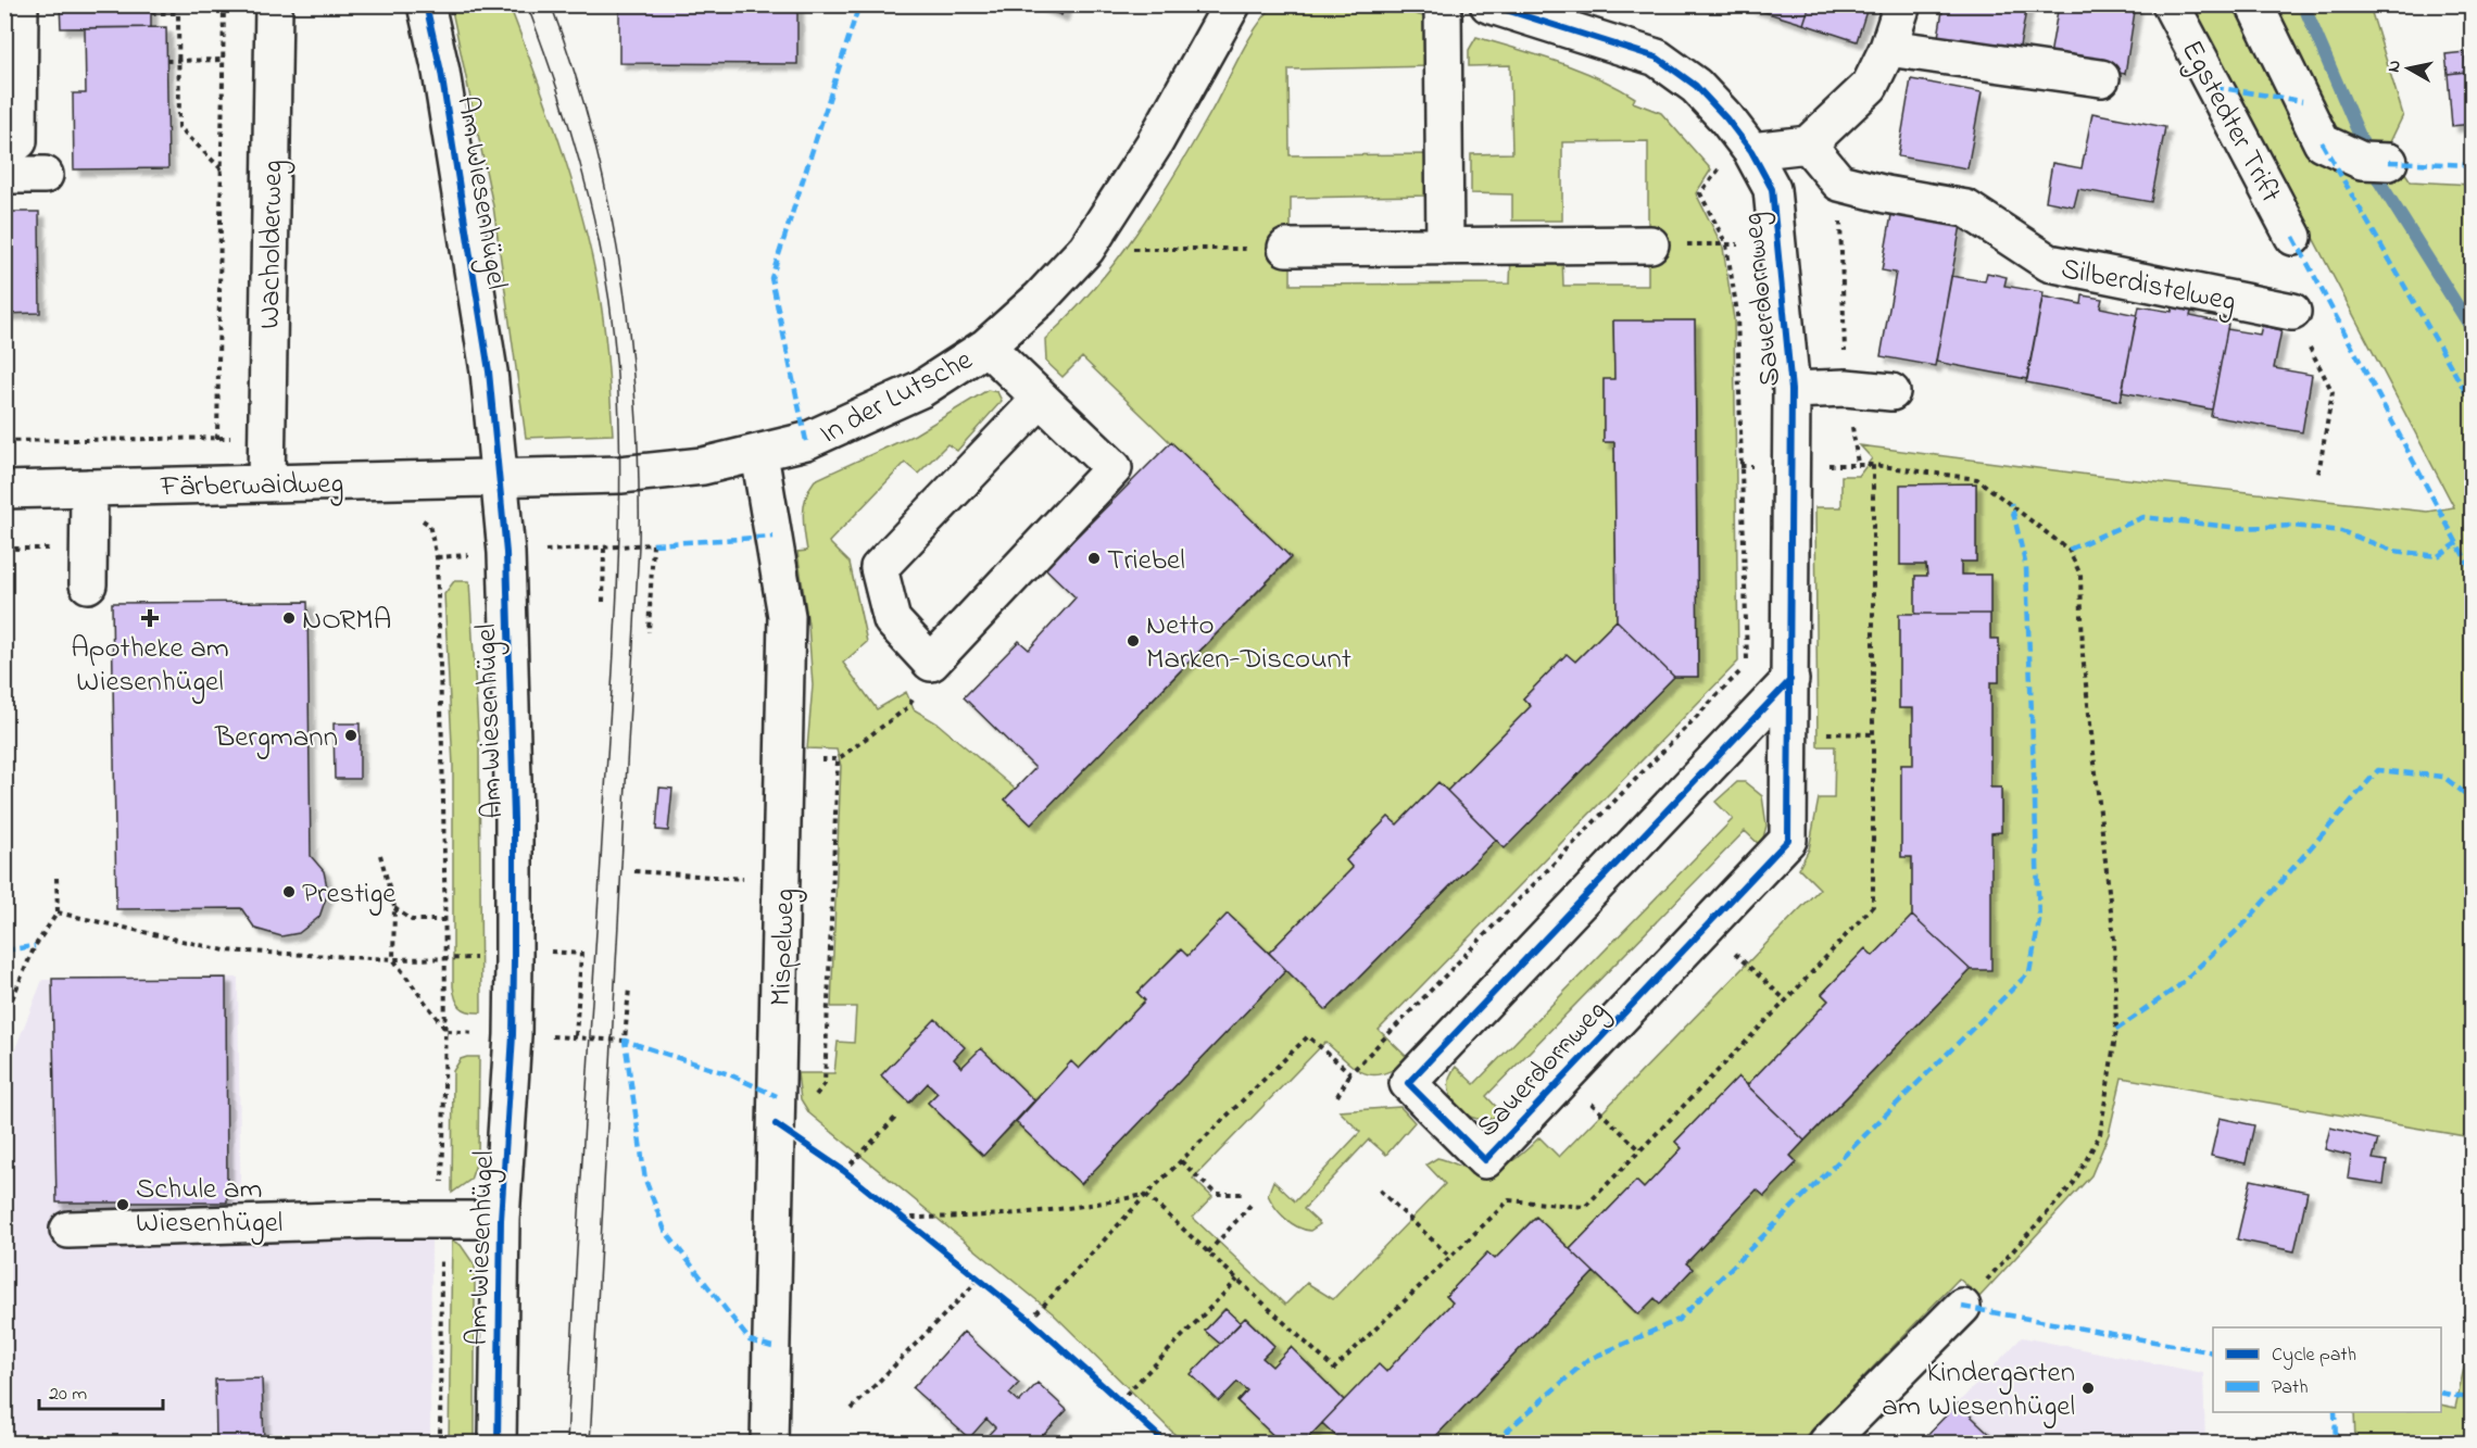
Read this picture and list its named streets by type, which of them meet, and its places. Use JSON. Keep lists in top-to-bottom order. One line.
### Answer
{"streets":{"street":["Egstedter Trift","Am Wiesenhügel","Wacholderweg","Silberdistelweg","Sauerdornweg","In der Lutsche","Färberwaidweg","Mispelweg"]},"crossings":[["Am Wiesenhügel","In der Lutsche"],["Am Wiesenhügel","Färberwaidweg"],["Wacholderweg","Färberwaidweg"],["In der Lutsche","Färberwaidweg"],["In der Lutsche","Mispelweg"]],"places":{"other":["Triebel","NORMA","Netto Marken-Discount","Bergmann","Prestige","Schule am Wiesenhügel","Kindergarten am Wiesenhügel"],"health":["Apotheke am Wiesenhügel"]},"legend":["Cycle path","Path"],"scale_bar":"20 m","north":"left"}
